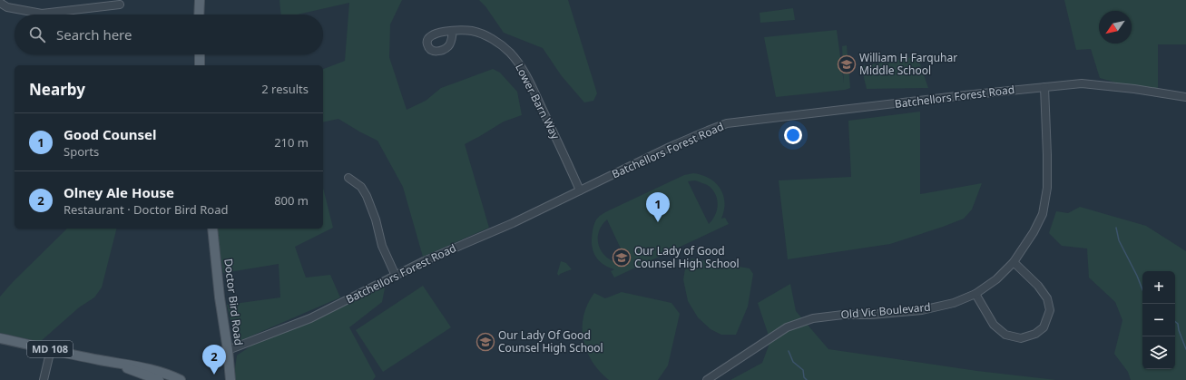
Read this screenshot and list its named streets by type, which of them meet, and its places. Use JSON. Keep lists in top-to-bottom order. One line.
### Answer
{"streets":{"main road":["Doctor Bird Road","MD 108"],"street":["Batchellors Forest Road","Lower Barn Way","Old Vic Boulevard"]},"crossings":[["Batchellors Forest Road","Lower Barn Way"],["Batchellors Forest Road","Doctor Bird Road"],["Batchellors Forest Road","Old Vic Boulevard"]],"places":{"school or university":["William H Farquhar Middle School","Our Lady of Good Counsel High School","Our Lady Of Good Counsel High School"]},"north":"bottom left","page":{"search":"Search here","heading":["Nearby","2 results"],"list":[{"mark":"1","name":"Good Counsel","note":"Sports","value":"210 m"},{"mark":"2","name":"Olney Ale House","note":"Restaurant · Doctor Bird Road","value":"800 m"}],"pins":["1","2"],"map_buttons":["+","−"]}}
